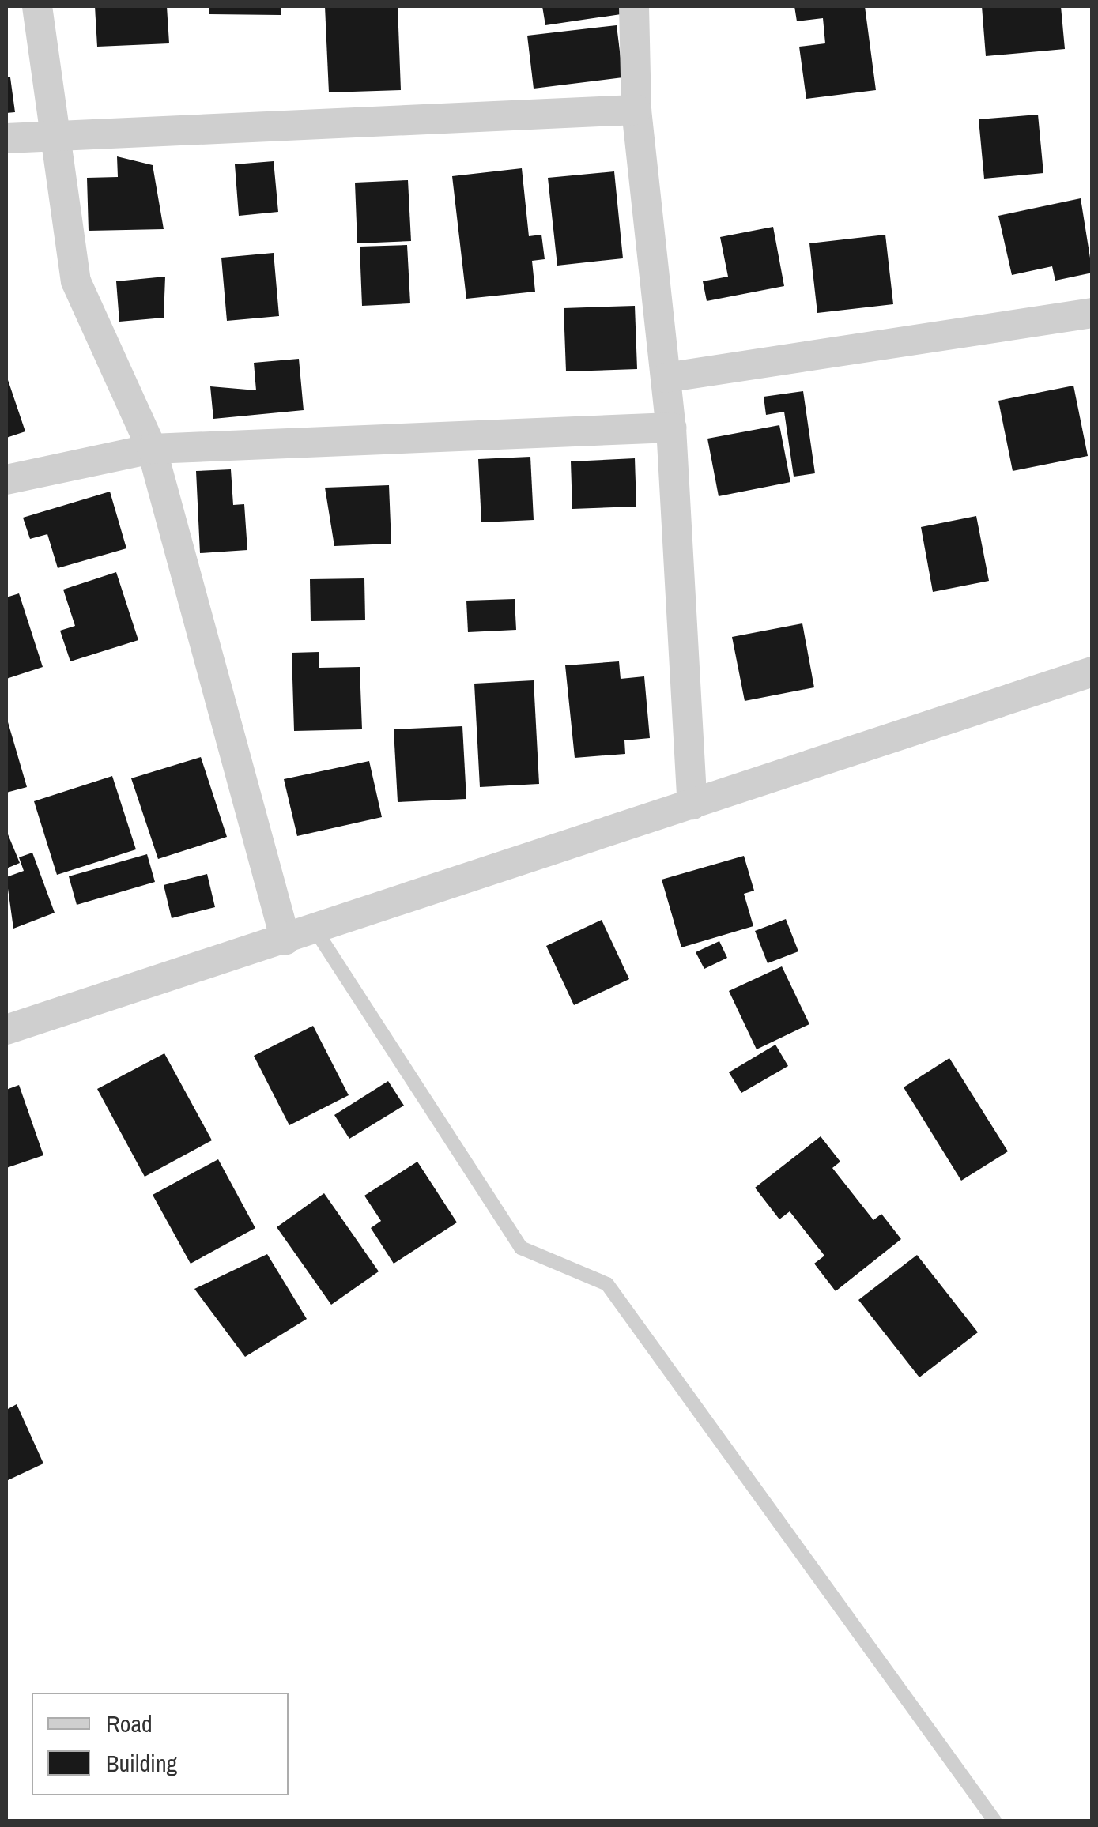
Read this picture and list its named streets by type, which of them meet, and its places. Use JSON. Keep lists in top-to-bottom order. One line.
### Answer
{"legend":["Road","Building"]}
